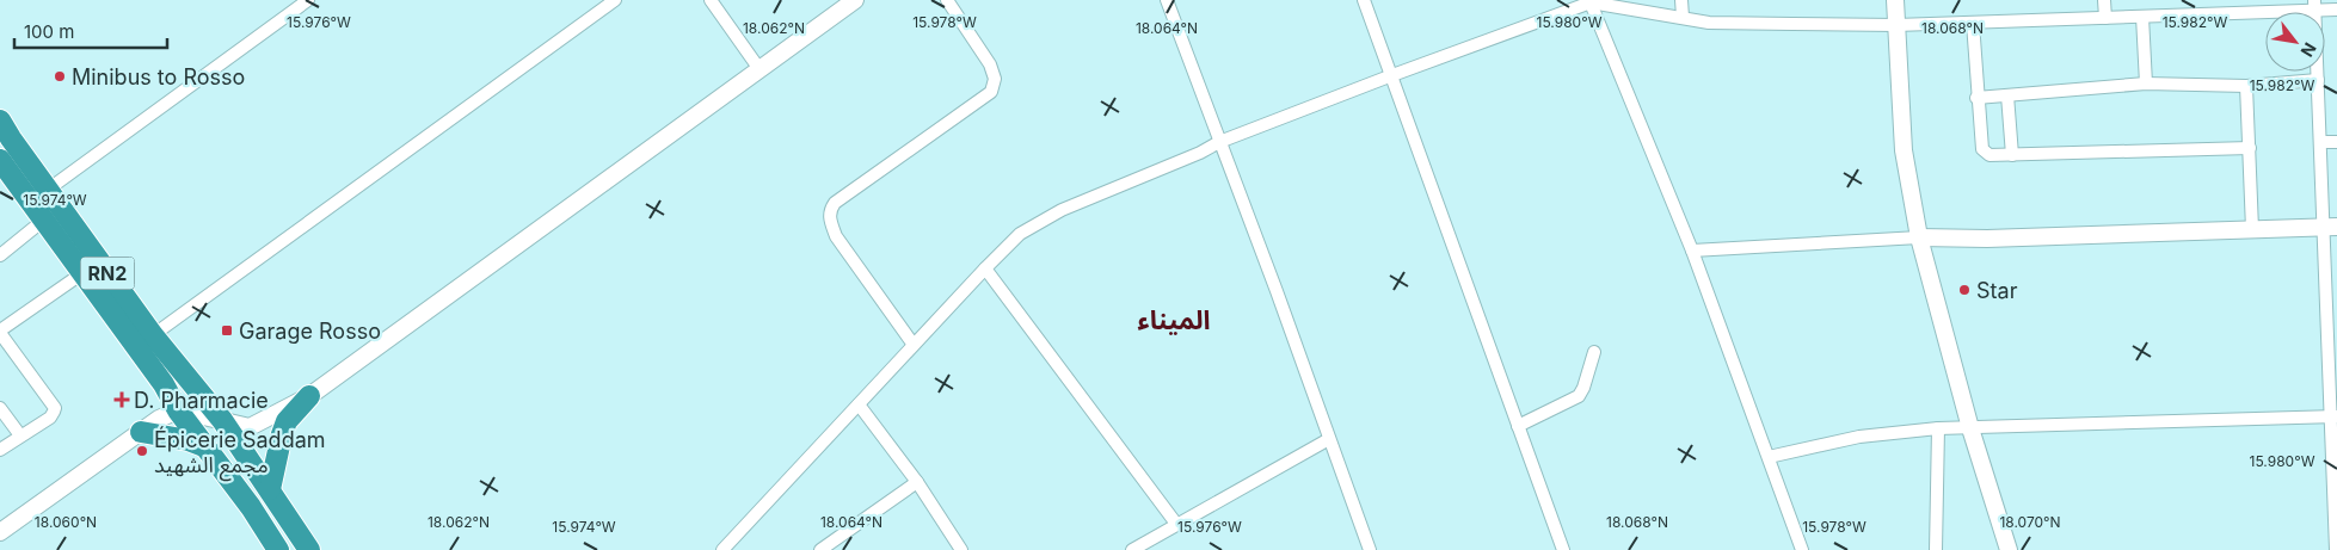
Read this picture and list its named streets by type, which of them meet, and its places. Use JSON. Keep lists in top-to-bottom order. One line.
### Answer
{"streets":{"highway":["RN2"]},"districts":["الميناء"],"places":{"other":["Minibus to Rosso","Star","Épicerie Saddam مجمع الشهيد"],"transit":["Garage Rosso"],"health":["D. Pharmacie"]},"scale_bar":"100 m","north":"bottom right","coordinates":["15.982°W","15.976°W","15.978°W","15.980°W","18.064°N","18.062°N","18.068°N","15.974°W","18.060°N","18.070°N"]}
